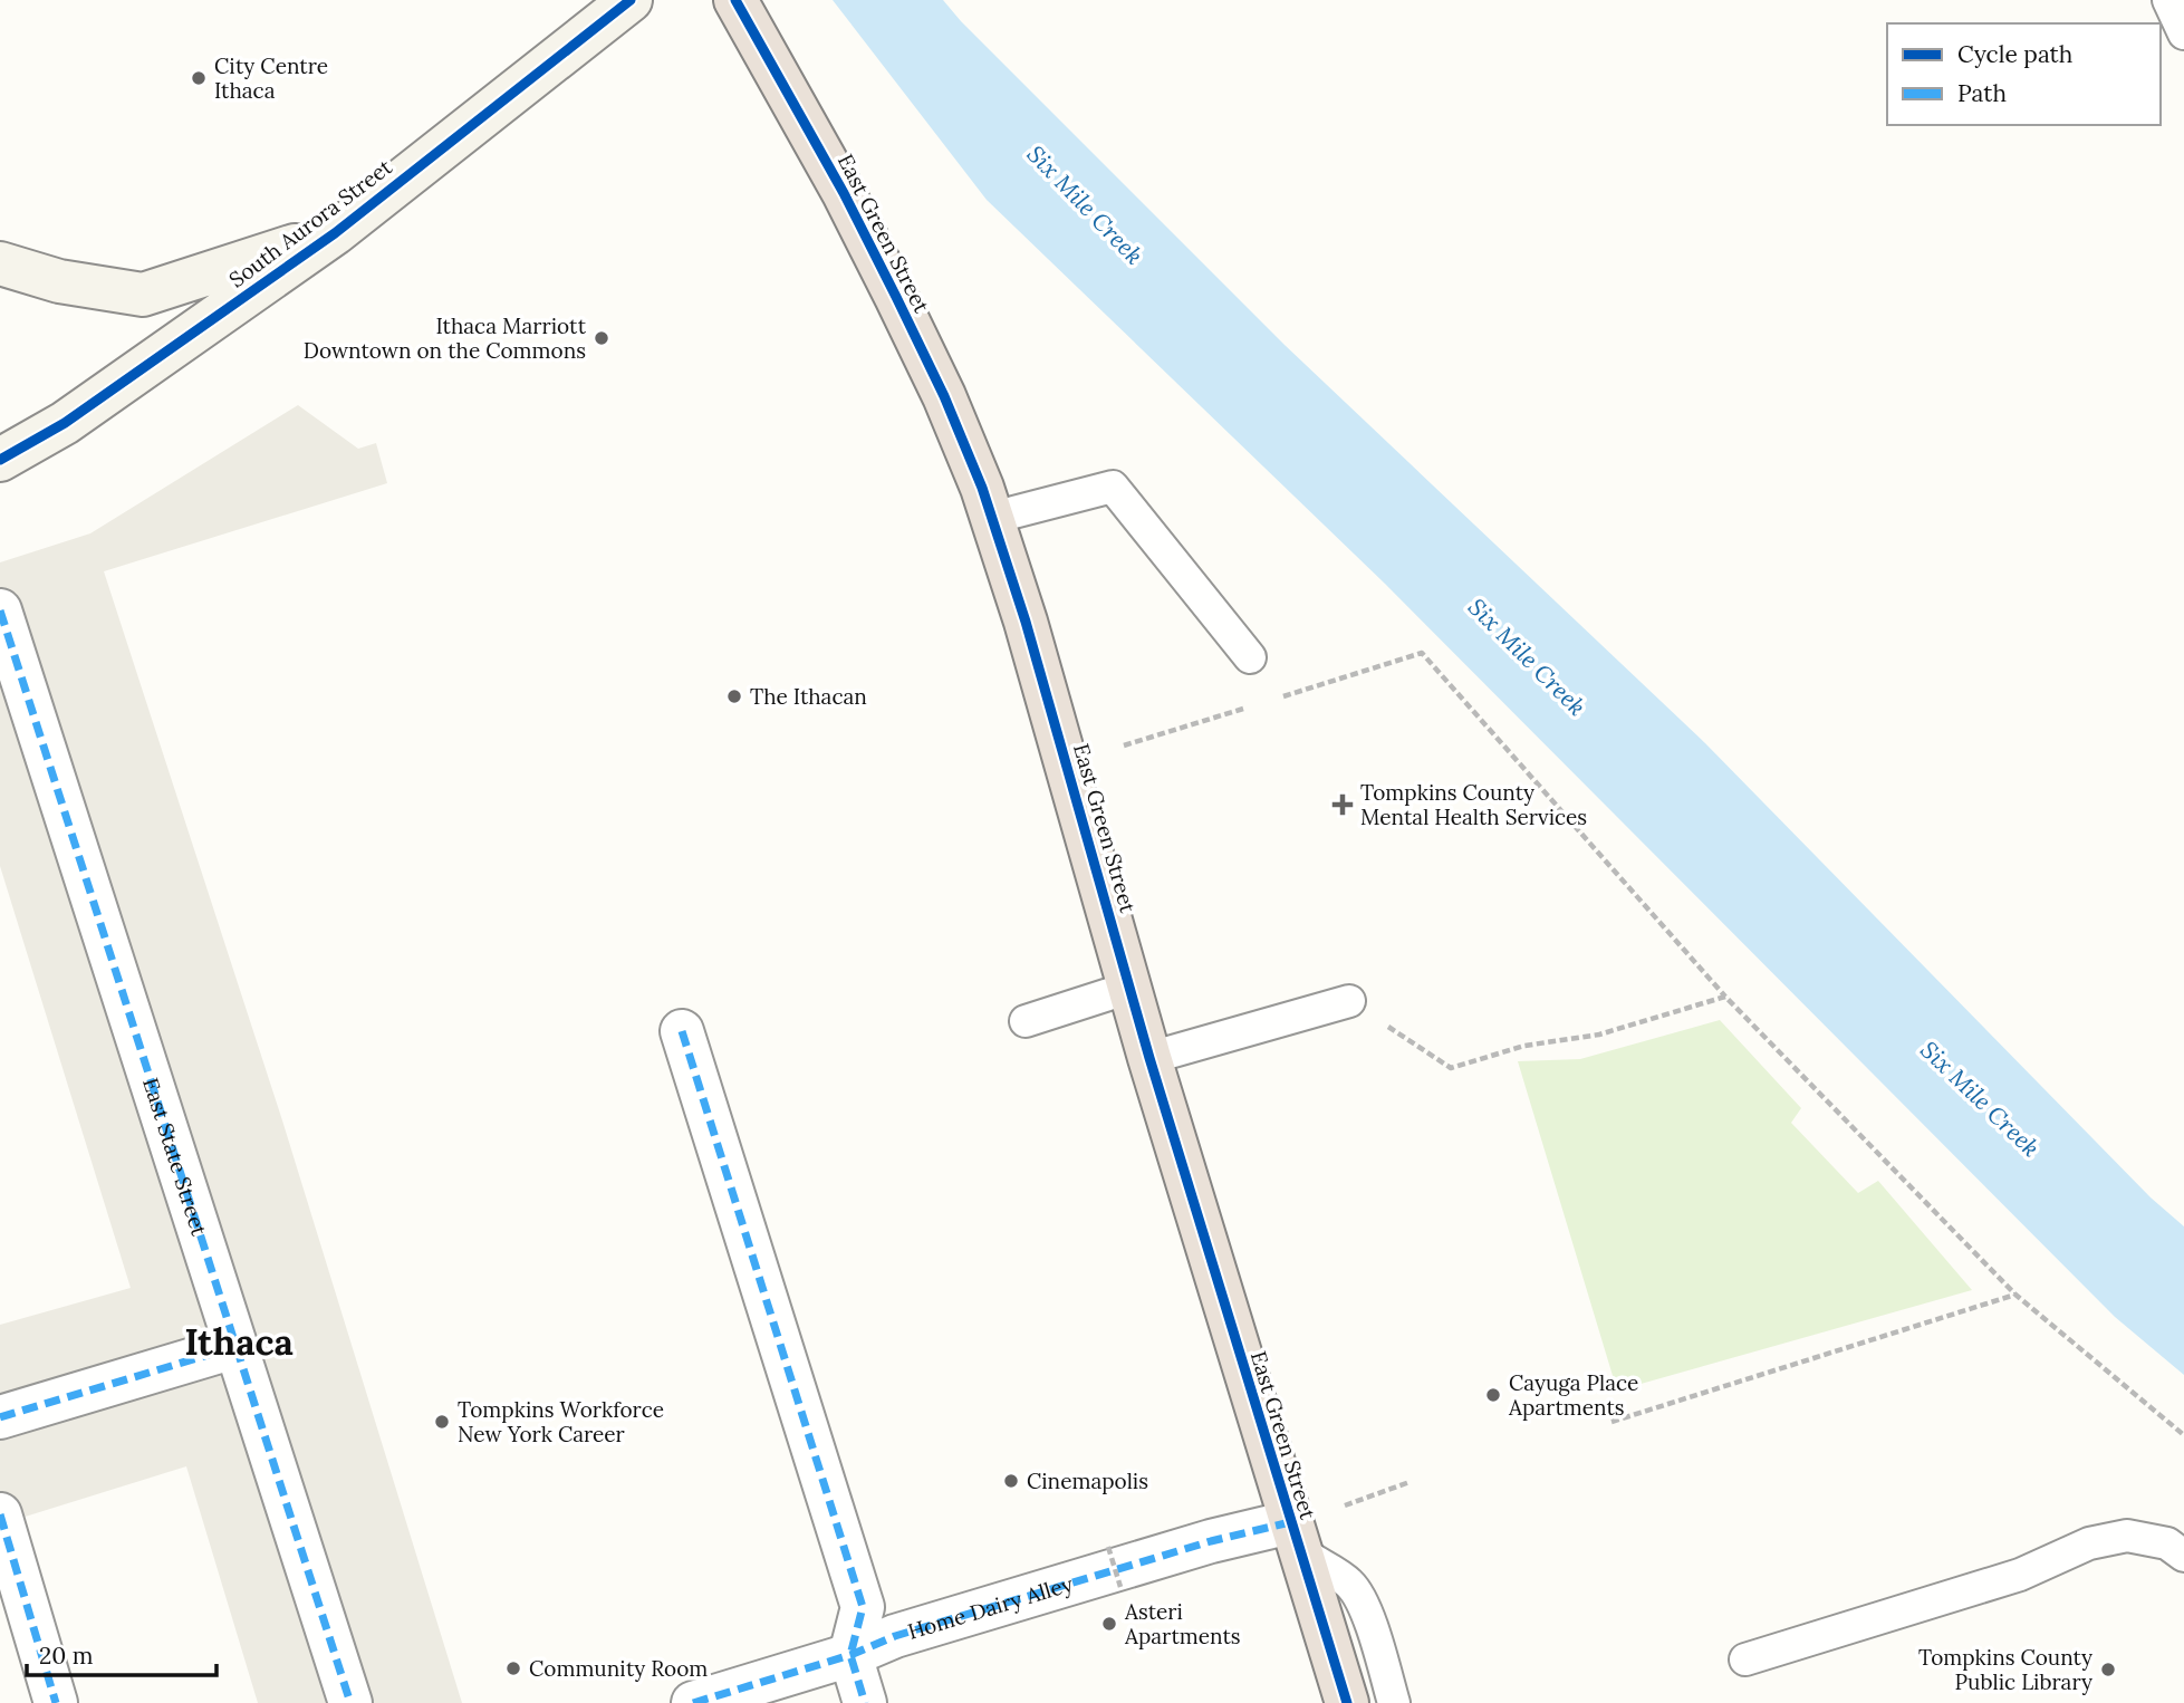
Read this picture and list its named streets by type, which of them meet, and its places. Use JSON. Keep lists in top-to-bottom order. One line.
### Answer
{"streets":{"highway":["East Green Street"],"street":["South Aurora Street","East State Street","Home Dairy Alley"]},"crossings":[["East Green Street","Home Dairy Alley"]],"districts":["Ithaca"],"water":["Six Mile Creek"],"places":{"other":["City Centre Ithaca","Ithaca Marriott Downtown on the Commons","The Ithacan","Cayuga Place Apartments","Tompkins Workforce New York Career","Cinemapolis","Asteri Apartments","Community Room","Tompkins County Public Library"],"health":["Tompkins County Mental Health Services"]},"legend":["Cycle path","Path"],"scale_bar":"20 m"}
